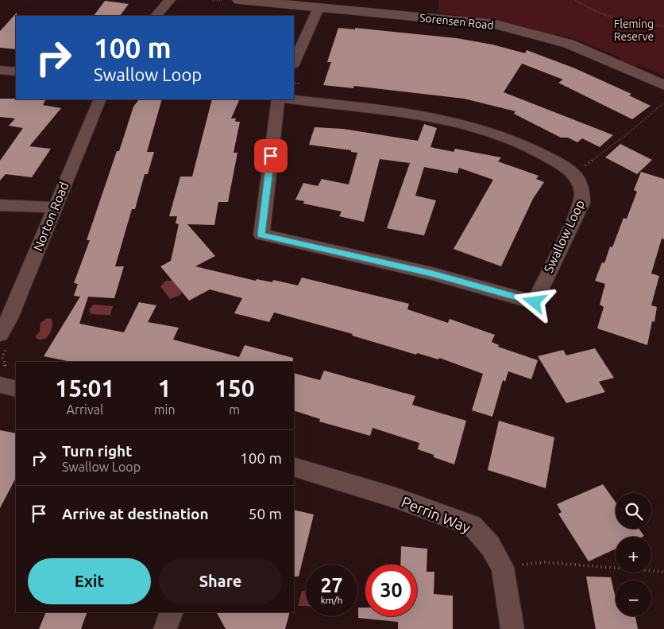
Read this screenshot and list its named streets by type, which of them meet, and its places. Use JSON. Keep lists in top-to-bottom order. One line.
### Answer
{"streets":{"street":["Sorensen Road","Norton Road","Swallow Loop","Perrin Way"]},"parks":["Fleming Reserve"],"page":{"turn":["100 m","Swallow Loop"],"eta":["15:01","Arrival","1","min","150","m"],"list":[{"name":"Turn right","note":"Swallow Loop","value":"100 m"},{"name":"Arrive at destination","value":"50 m"}],"map_buttons":["+","−"],"buttons":["Exit","Share"],"speed":"27 km/h","limit":"30"}}
